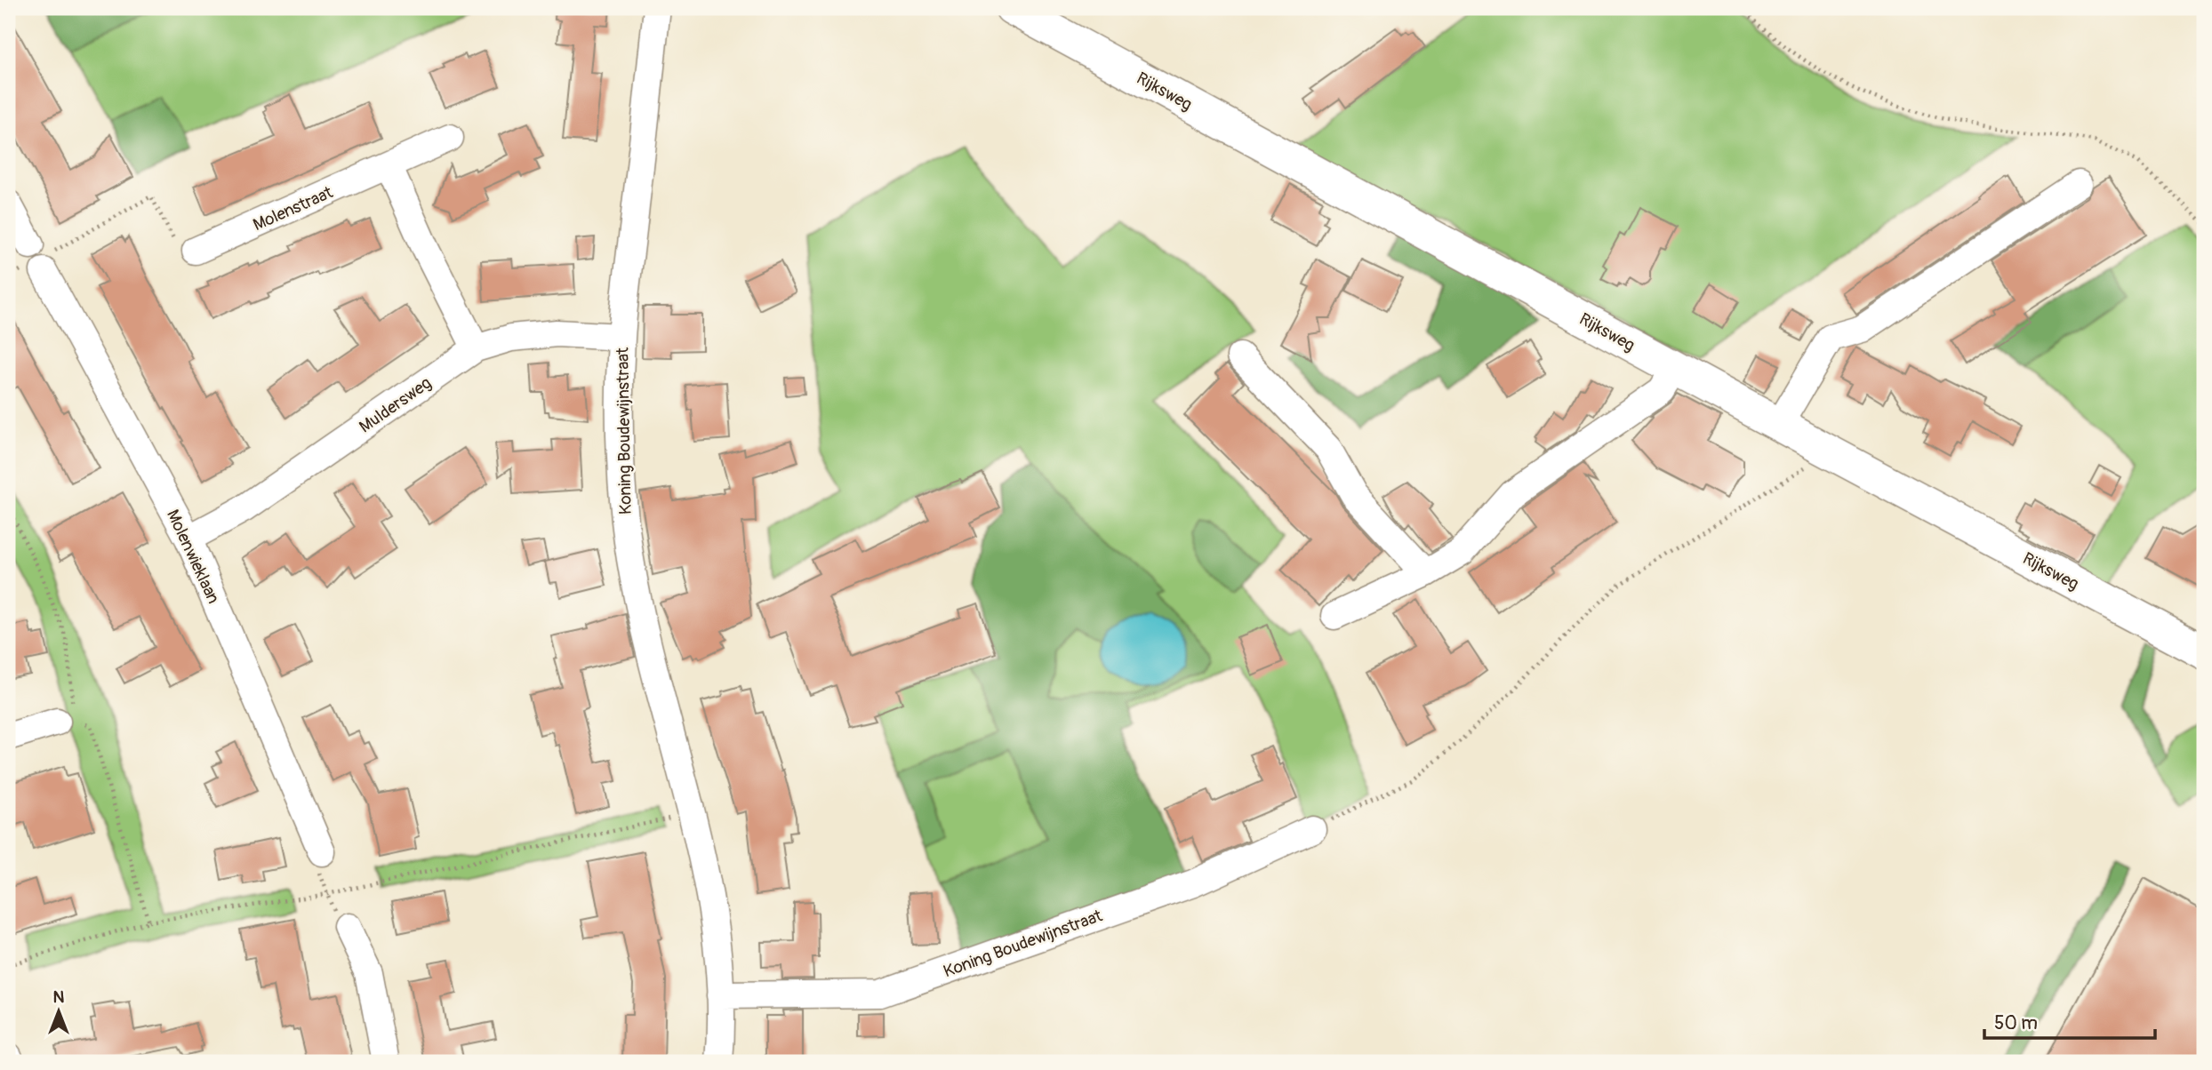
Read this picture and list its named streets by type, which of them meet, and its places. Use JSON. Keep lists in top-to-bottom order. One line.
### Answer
{"streets":{"main road":["Rijksweg"],"street":["Molenstraat","Muldersweg","Koning Boudewijnstraat","Molenwieklaan"]},"crossings":[["Muldersweg","Koning Boudewijnstraat"],["Muldersweg","Molenwieklaan"]],"scale_bar":"50 m","north":"top"}
